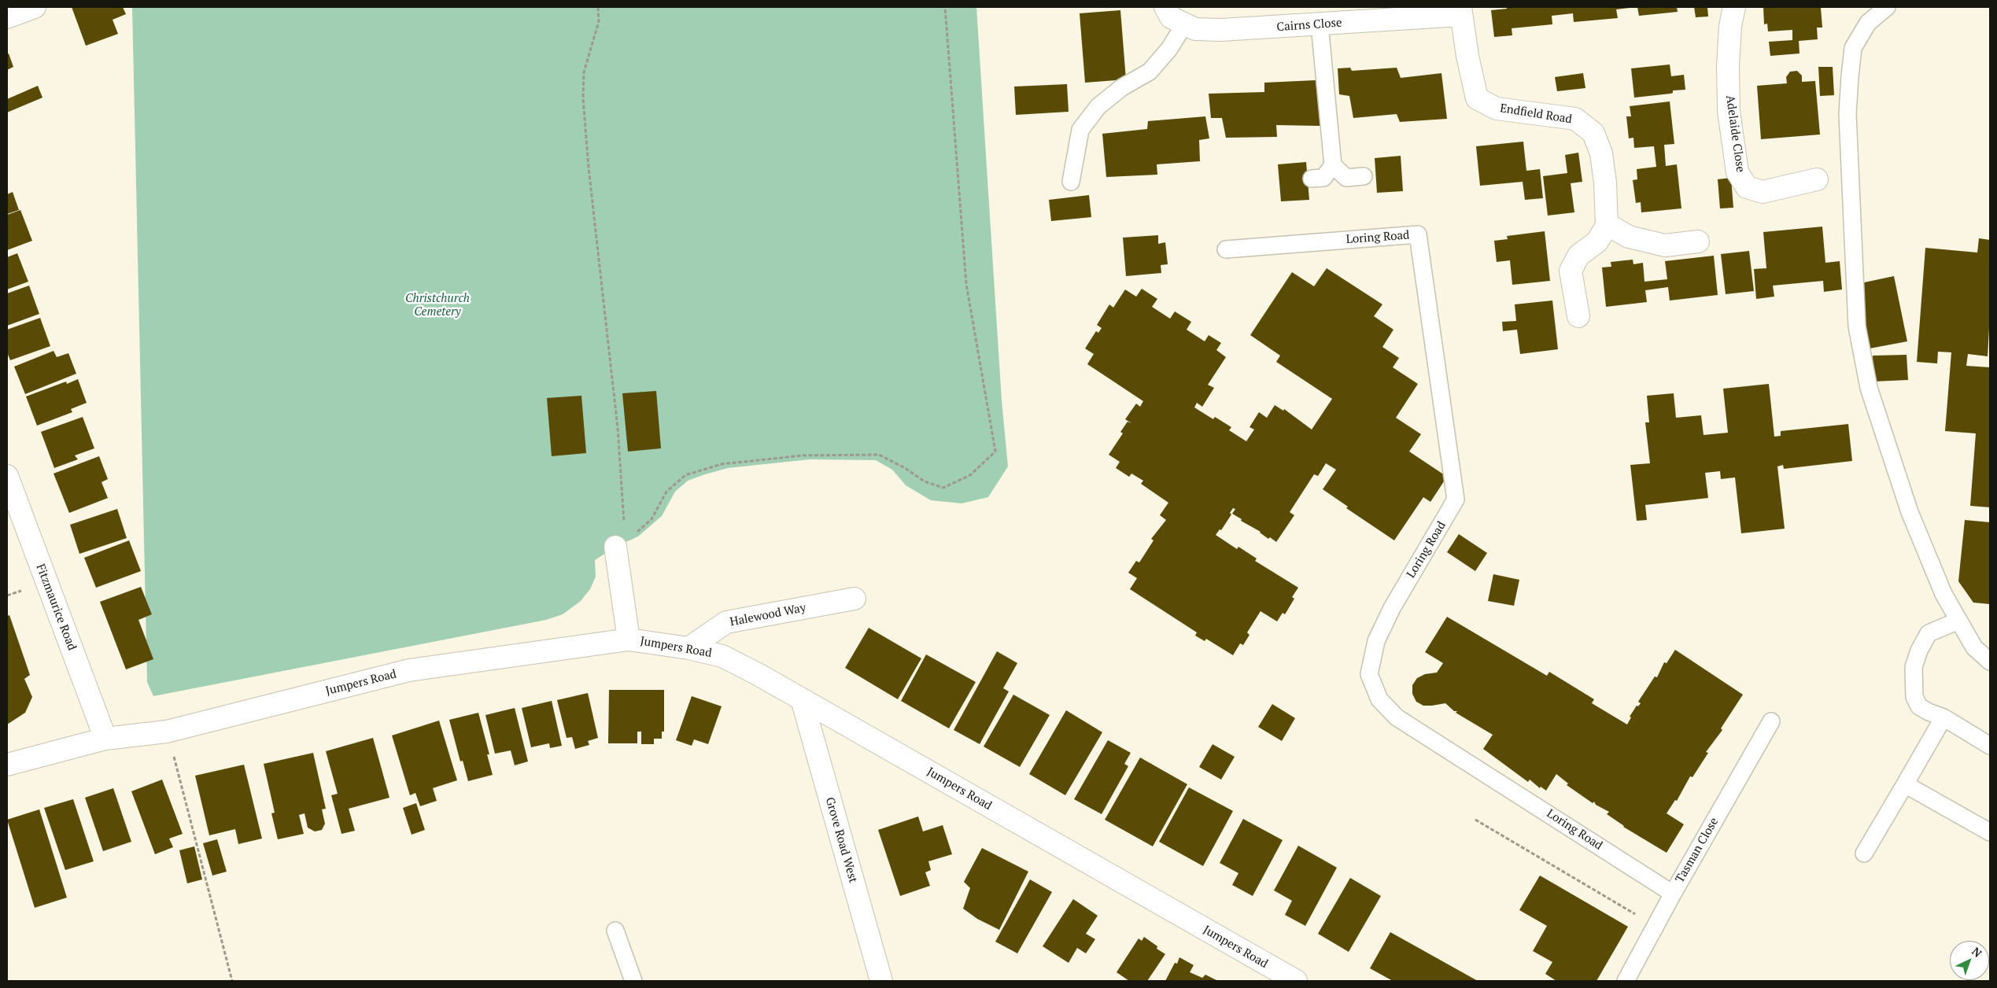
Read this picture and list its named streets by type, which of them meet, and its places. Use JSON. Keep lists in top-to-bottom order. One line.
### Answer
{"streets":{"street":["Cairns Close","Endfield Road","Adelaide Close","Fitzmaurice Road","Halewood Way","Jumpers Road","Grove Road West"],"lane":["Loring Road","Tasman Close"]},"crossings":[["Cairns Close","Endfield Road"],["Loring Road","Tasman Close"],["Fitzmaurice Road","Jumpers Road"],["Halewood Way","Jumpers Road"],["Jumpers Road","Grove Road West"]],"parks":["Christchurch Cemetery"],"north":"top right"}
